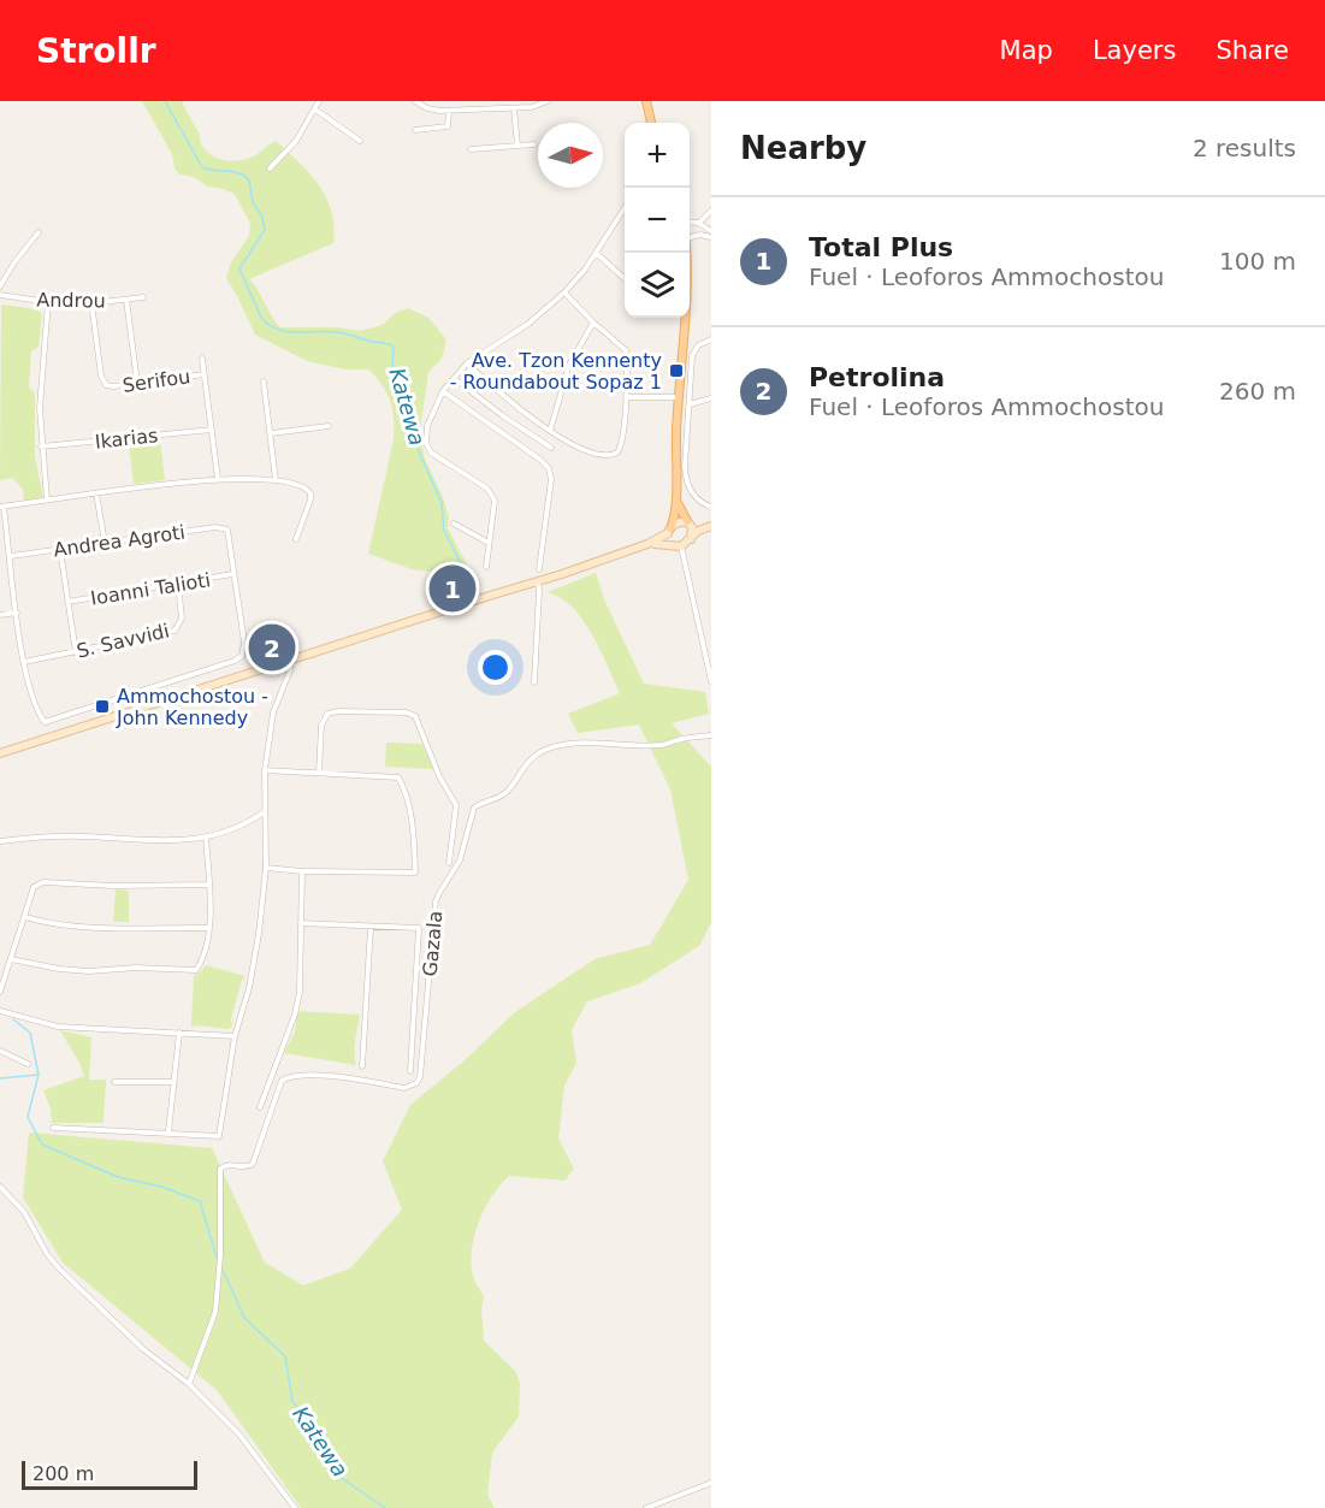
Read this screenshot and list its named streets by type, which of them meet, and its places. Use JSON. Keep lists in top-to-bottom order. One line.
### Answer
{"streets":{"street":["Androu","Serifou","Ikarias","Andrea Agroti","Ioanni Talioti","S. Savvidi","Gazala"]},"crossings":[["Androu","Serifou"],["Andrea Agroti","Ioanni Talioti"],["Ioanni Talioti","S. Savvidi"]],"water":["Katewa"],"places":{"transit":["Ave. Tzon Kennenty - Roundabout Sopaz 1","Ammochostou - John Kennedy"]},"scale_bar":"200 m","north":"right","page":{"header":"Strollr","nav":["Map","Layers","Share"],"heading":["Nearby","2 results"],"map_buttons":["+","−"],"list":[{"mark":"1","name":"Total Plus","note":"Fuel · Leoforos Ammochostou","value":"100 m"},{"mark":"2","name":"Petrolina","note":"Fuel · Leoforos Ammochostou","value":"260 m"}],"pins":["1","2"],"scale":"200 m"}}
